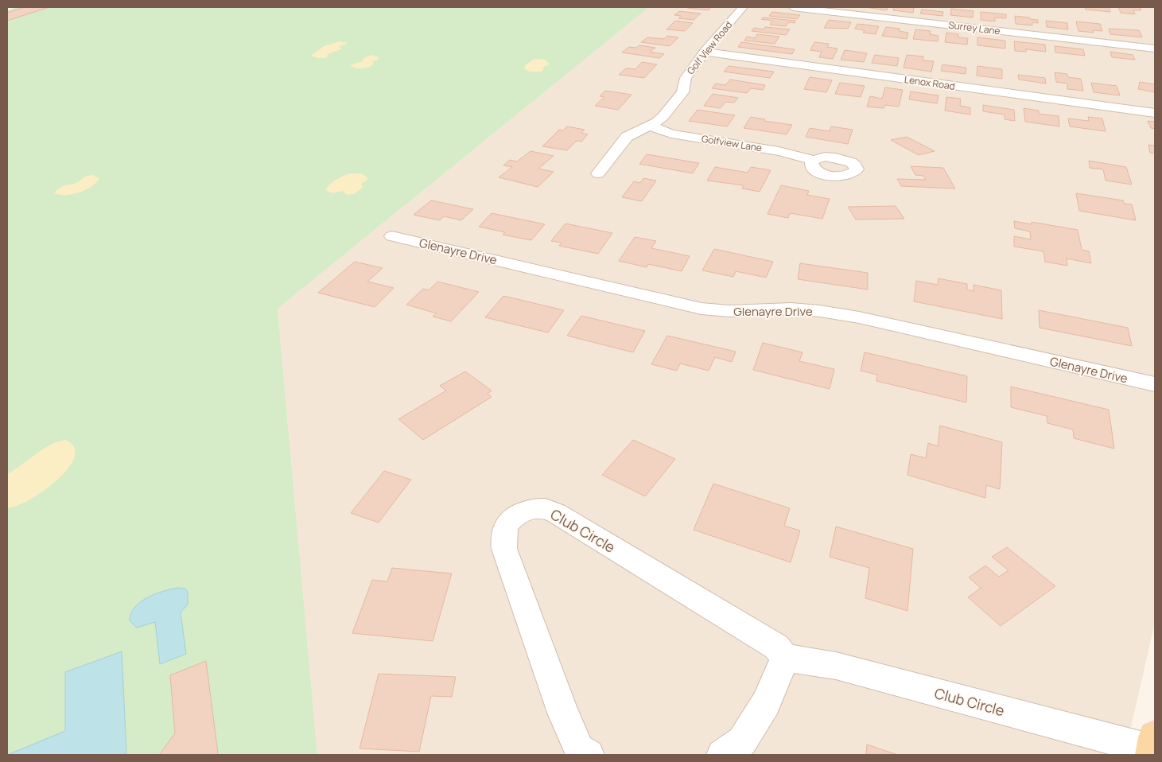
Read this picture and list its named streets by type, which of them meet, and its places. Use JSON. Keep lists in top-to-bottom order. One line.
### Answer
{"streets":{"street":["Surrey Lane","Golf View Road","Lenox Road","Golfview Lane","Glenayre Drive","Club Circle"]},"crossings":[["Golf View Road","Lenox Road"],["Golf View Road","Golfview Lane"]]}
